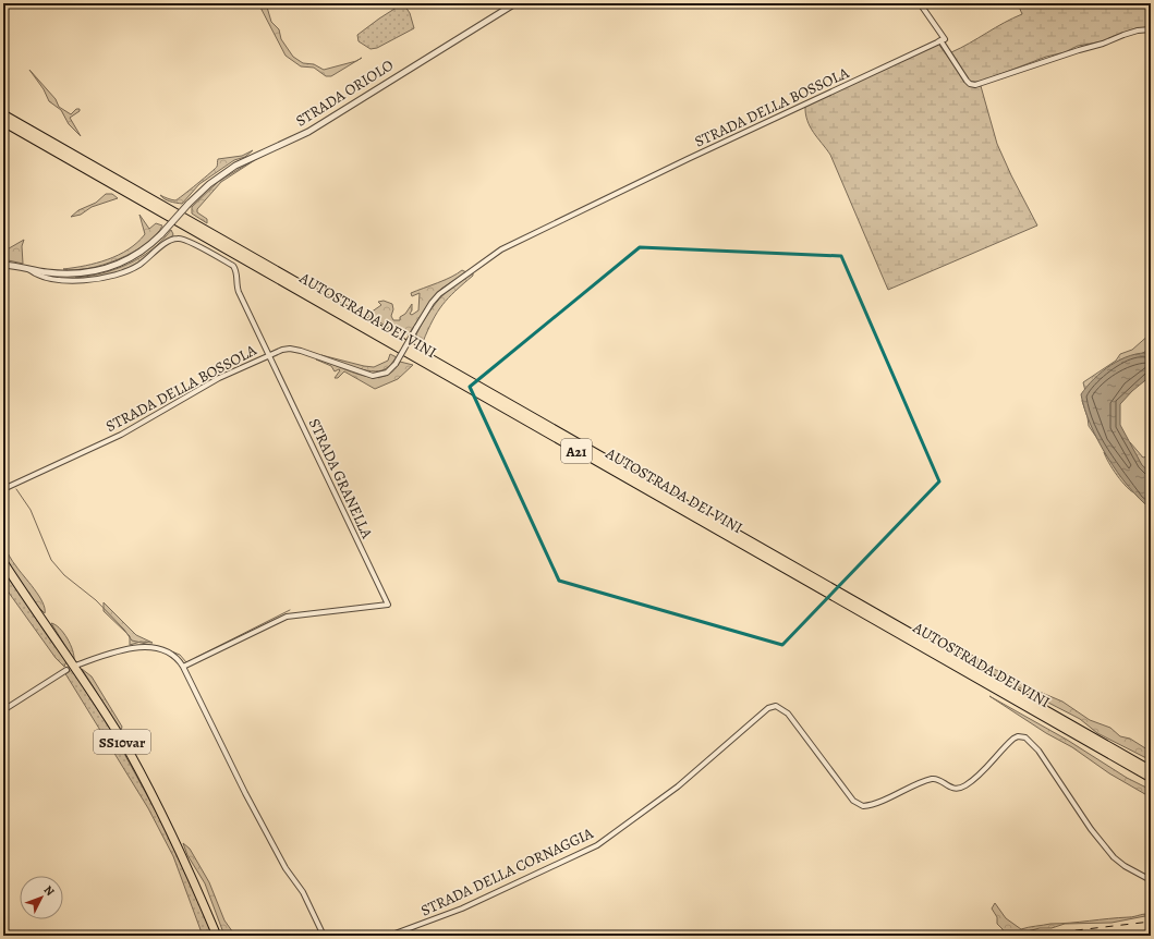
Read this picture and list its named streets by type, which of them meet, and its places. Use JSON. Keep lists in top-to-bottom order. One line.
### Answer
{"streets":{"highway":["AUTOSTRADA DEI VINI","A21","SS10var"],"street":["STRADA ORIOLO","STRADA DELLA BOSSOLA","STRADA GRANELLA","STRADA DELLA CORNAGGIA"]},"crossings":[["STRADA ORIOLO","STRADA GRANELLA"],["STRADA DELLA BOSSOLA","STRADA GRANELLA"]],"north":"top right"}
